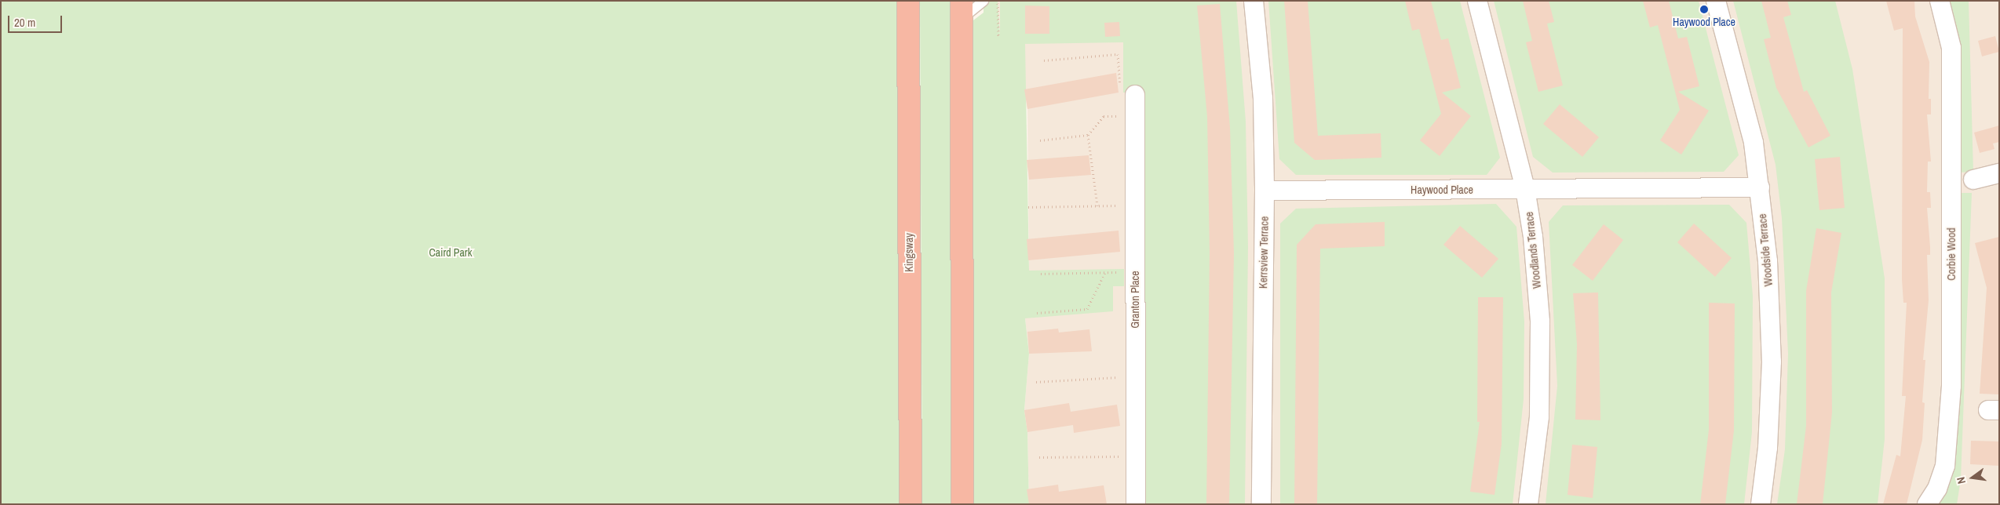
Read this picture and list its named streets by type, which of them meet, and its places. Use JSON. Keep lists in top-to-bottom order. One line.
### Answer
{"streets":{"highway":["Kingsway"],"street":["Haywood Place","Woodlands Terrace","Woodside Terrace","Kerrsview Terrace","Corbie Wood","Granton Place"]},"crossings":[["Haywood Place","Woodlands Terrace"],["Haywood Place","Woodside Terrace"],["Haywood Place","Kerrsview Terrace"]],"parks":["Caird Park"],"places":["Haywood Place"],"scale_bar":"20 m","north":"left"}
